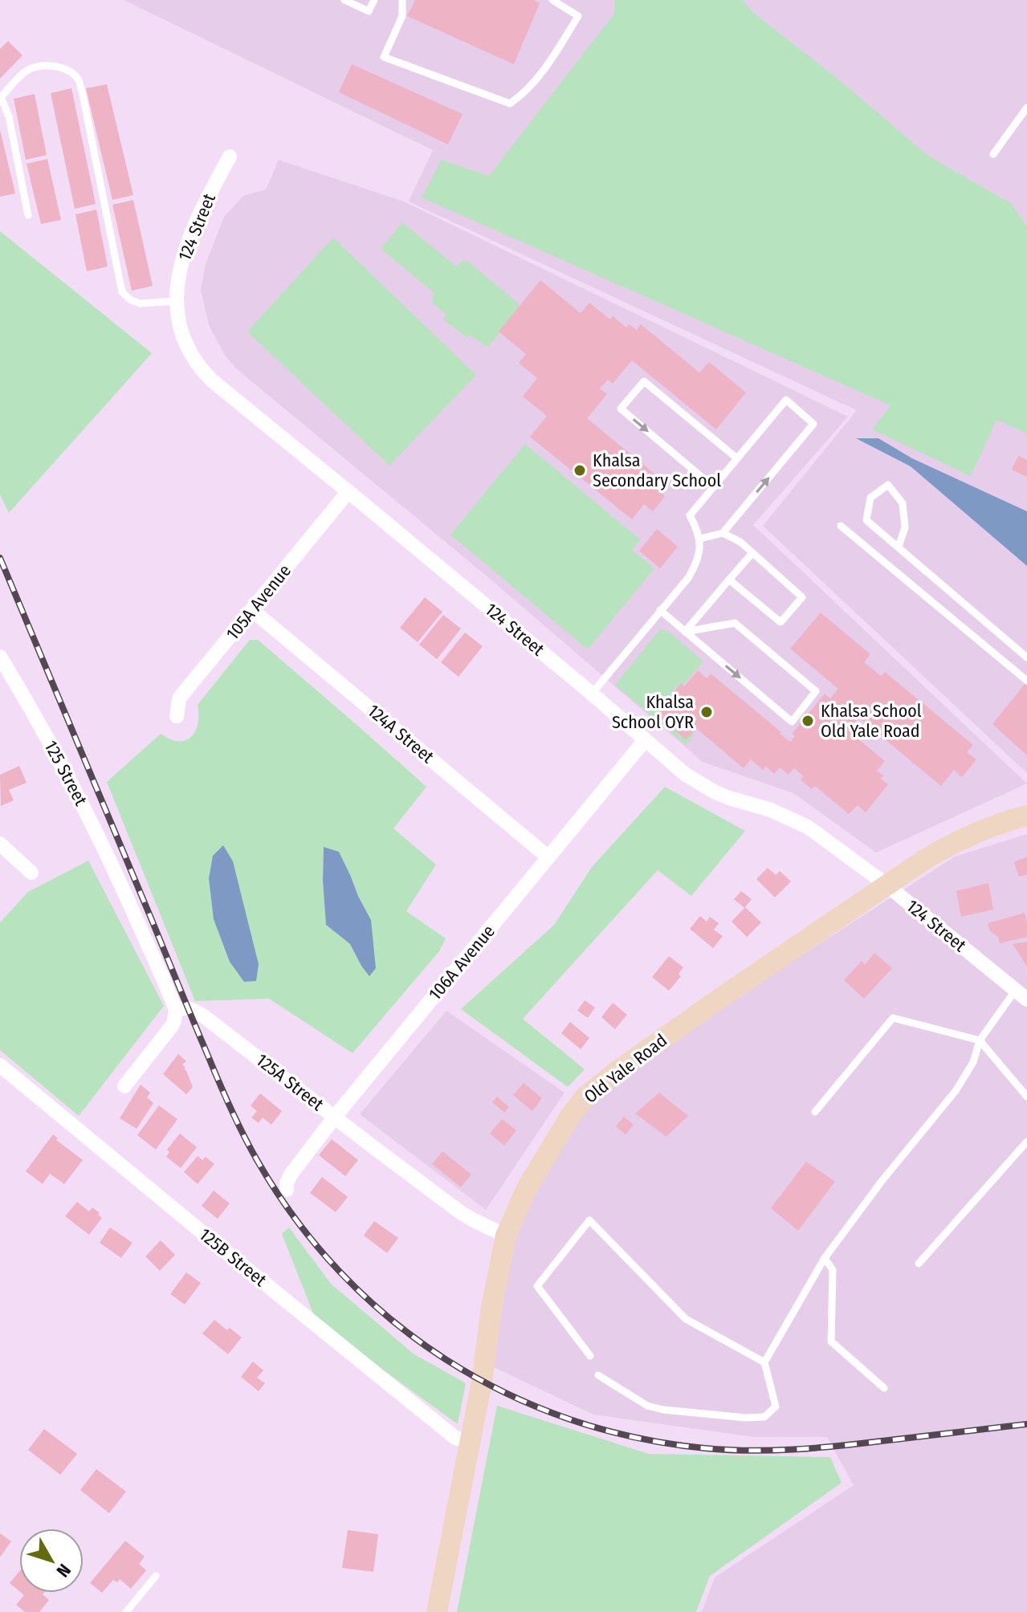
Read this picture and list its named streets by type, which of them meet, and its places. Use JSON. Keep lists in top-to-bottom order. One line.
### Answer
{"streets":{"main road":["Old Yale Road"],"street":["124 Street","105A Avenue","124A Street","125 Street","106A Avenue","125A Street","125B Street"]},"crossings":[["124 Street","105A Avenue"],["124 Street","106A Avenue"],["124 Street","Old Yale Road"],["105A Avenue","124A Street"],["124A Street","106A Avenue"],["125 Street","125A Street"],["106A Avenue","125A Street"],["Old Yale Road","125A Street"],["Old Yale Road","125B Street"]],"places":["Khalsa Secondary School","Khalsa School OYR","Khalsa School Old Yale Road"],"north":"bottom right"}
